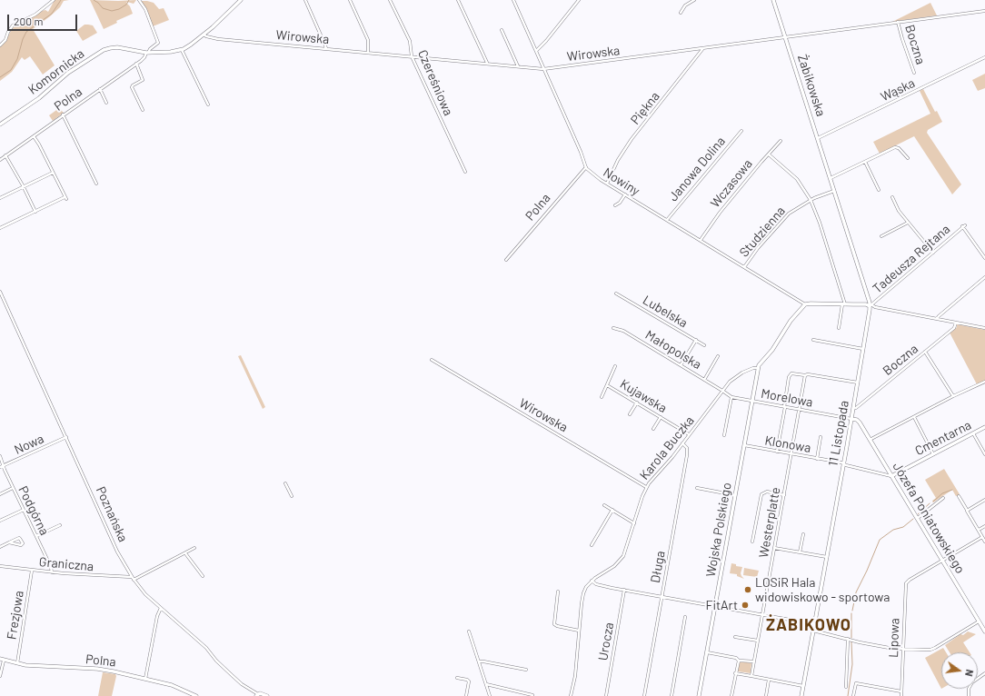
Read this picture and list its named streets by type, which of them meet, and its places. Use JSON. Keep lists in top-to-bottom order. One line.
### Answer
{"streets":{"street":["Wirowska","Boczna","Komornicka","Czereśniowa","Żabikowska","Wąska","Polna","Piękna","Janowa Dolina","Nowiny","Wczasowa","Studzienna","Tadeusza Rejtana","Lubelska","Małopolska","Kujawska","Morelowa","11 Listopada","Cmentarna","Nowa","Klonowa","Karola Buczka","Podgórna","Poznańska","Józefa Poniatowskiego","Westerplatte","Wojska Polskiego","Graniczna","Długa","Frezjowa","Lipowa","Urocza"]},"crossings":[["Wirowska","Boczna"],["Wirowska","Komornicka"],["Wirowska","Czereśniowa"],["Wirowska","Żabikowska"],["Wirowska","Piękna"],["Wirowska","Nowiny"],["Wirowska","Karola Buczka"],["Boczna","11 Listopada"],["Komornicka","Polna"],["Żabikowska","Wąska"],["Żabikowska","11 Listopada"],["Polna","Nowiny"],["Polna","Frezjowa"],["Piękna","Nowiny"],["Janowa Dolina","Nowiny"],["Nowiny","Wczasowa"],["Nowiny","Studzienna"],["Studzienna","11 Listopada"],["Tadeusza Rejtana","11 Listopada"],["Małopolska","Karola Buczka"],["Kujawska","Karola Buczka"],["Morelowa","11 Listopada"],["Morelowa","Józefa Poniatowskiego"],["Morelowa","Westerplatte"],["Morelowa","Wojska Polskiego"],["11 Listopada","Klonowa"],["11 Listopada","Józefa Poniatowskiego"],["Cmentarna","Klonowa"],["Cmentarna","Józefa Poniatowskiego"],["Nowa","Podgórna"],["Nowa","Poznańska"],["Klonowa","Józefa Poniatowskiego"],["Klonowa","Westerplatte"],["Klonowa","Wojska Polskiego"],["Karola Buczka","Wojska Polskiego"],["Karola Buczka","Długa"],["Podgórna","Graniczna"],["Poznańska","Graniczna"],["Józefa Poniatowskiego","Lipowa"],["Graniczna","Frezjowa"]],"districts":["ŻABIKOWO"],"places":["LOSiR Hala widowiskowo - sportowa","FitArt"],"scale_bar":"200 m","north":"right"}
